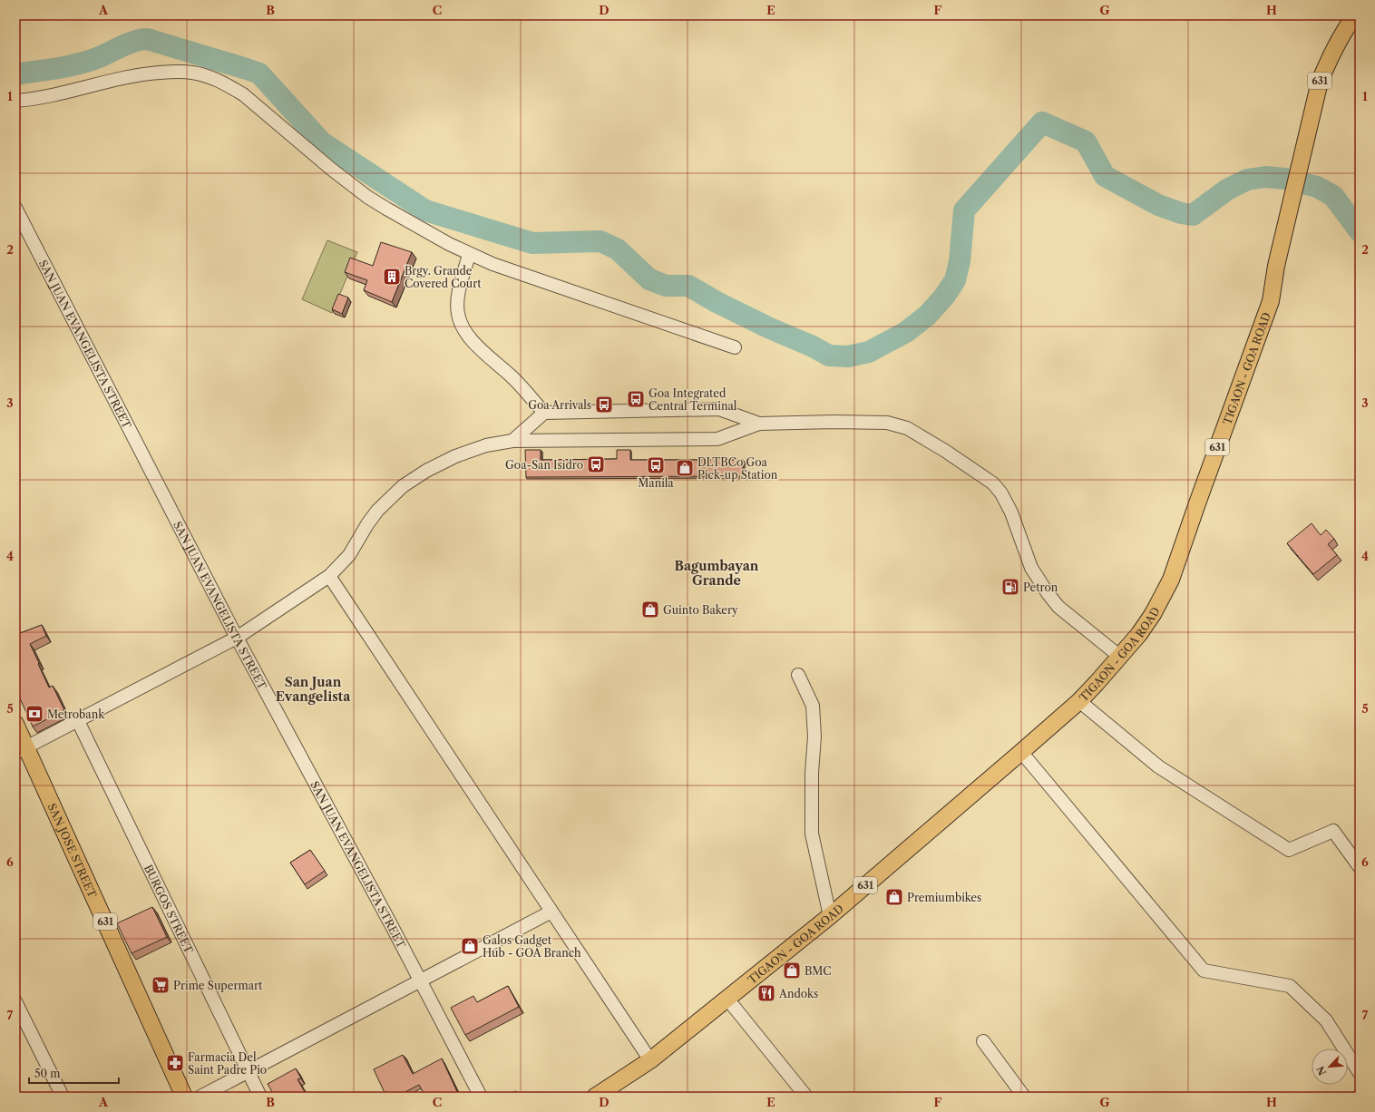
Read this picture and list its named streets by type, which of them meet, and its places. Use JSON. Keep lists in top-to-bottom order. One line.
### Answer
{"streets":{"main road":["631","TIGAON - GOA ROAD","SAN JOSE STREET"],"street":["SAN JUAN EVANGELISTA STREET","BURGOS STREET"]},"districts":["Bagumbayan Grande","San Juan Evangelista"],"places":{"building":["Brgy. Grande Covered Court"],"bus stop":["Goa Integrated Central Terminal","Goa Arrivals","Goa-San Isidro","Manila"],"shop":["DLTBCo Goa Pick-up Station","Guinto Bakery","Premiumbikes","Galos Gadget Hub - GOA Branch","BMC"],"fuel station":["Petron"],"bank":["Metrobank"],"supermarket":["Prime Supermart"],"restaurant":["Andoks"],"pharmacy":["Farmacia Del Saint Padre Pio"]},"scale_bar":"50 m","north":"bottom left","grid":{"columns":["A","B","C","D","E","F","G","H"],"rows":["1","2","3","4","5","6","7"]}}
